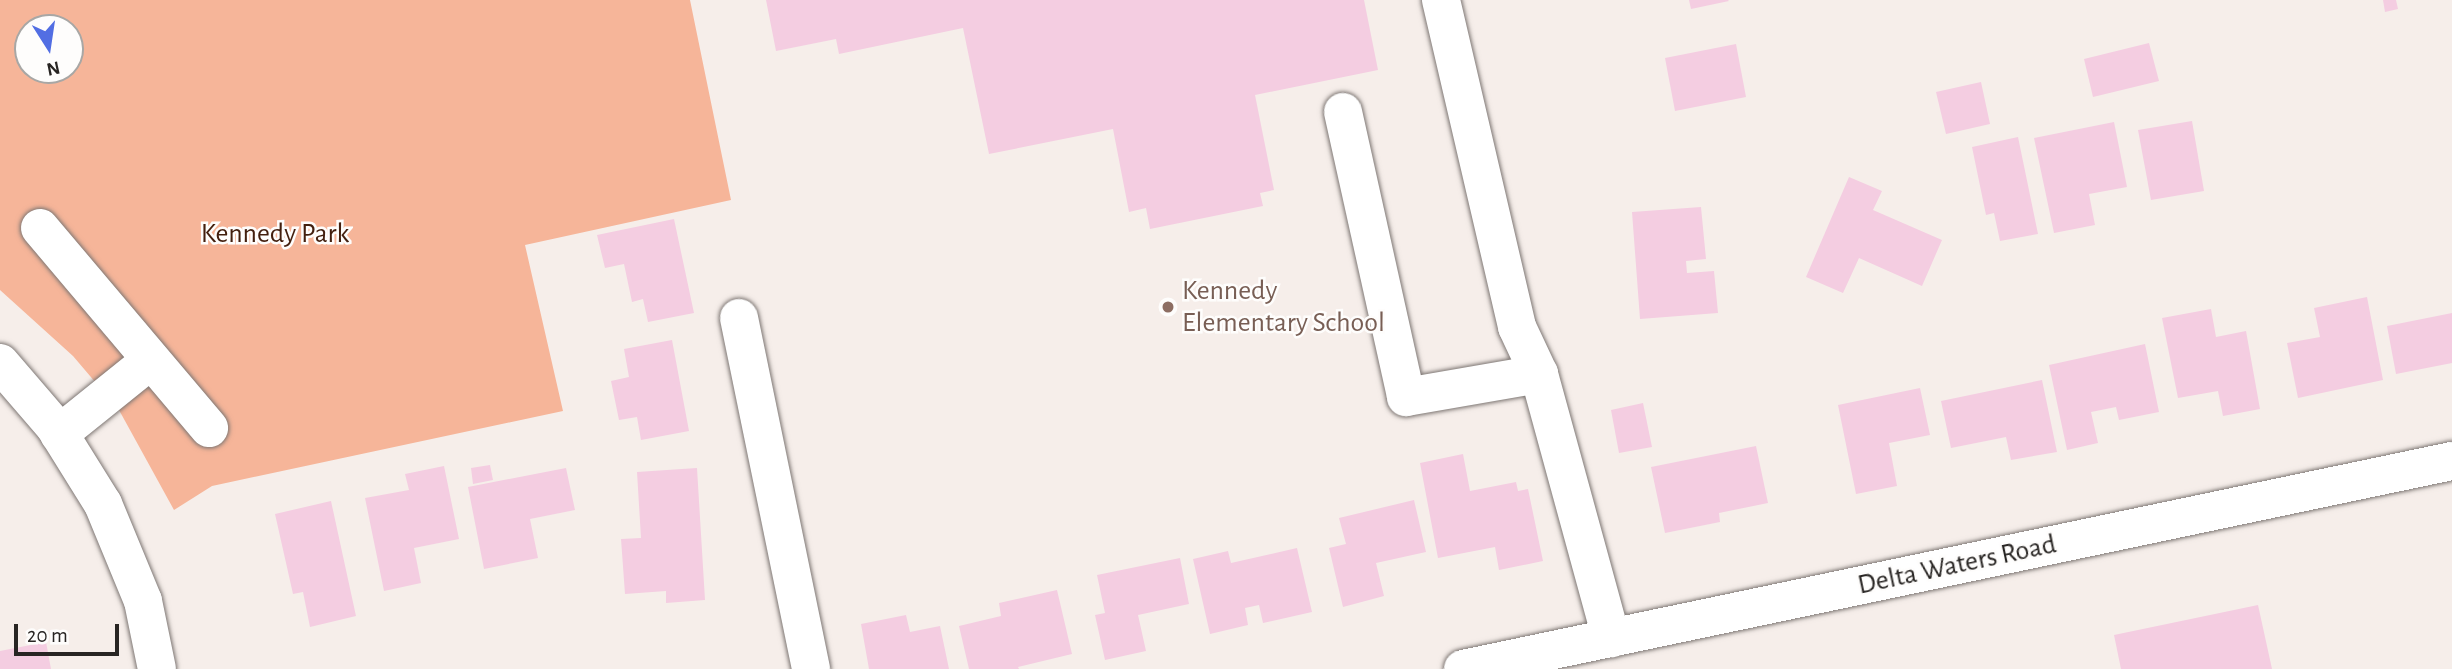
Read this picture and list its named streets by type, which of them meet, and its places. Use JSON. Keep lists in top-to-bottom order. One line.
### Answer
{"streets":{"main road":["Delta Waters Road"]},"parks":["Kennedy Park"],"places":["Kennedy Elementary School"],"scale_bar":"20 m","north":"bottom"}
